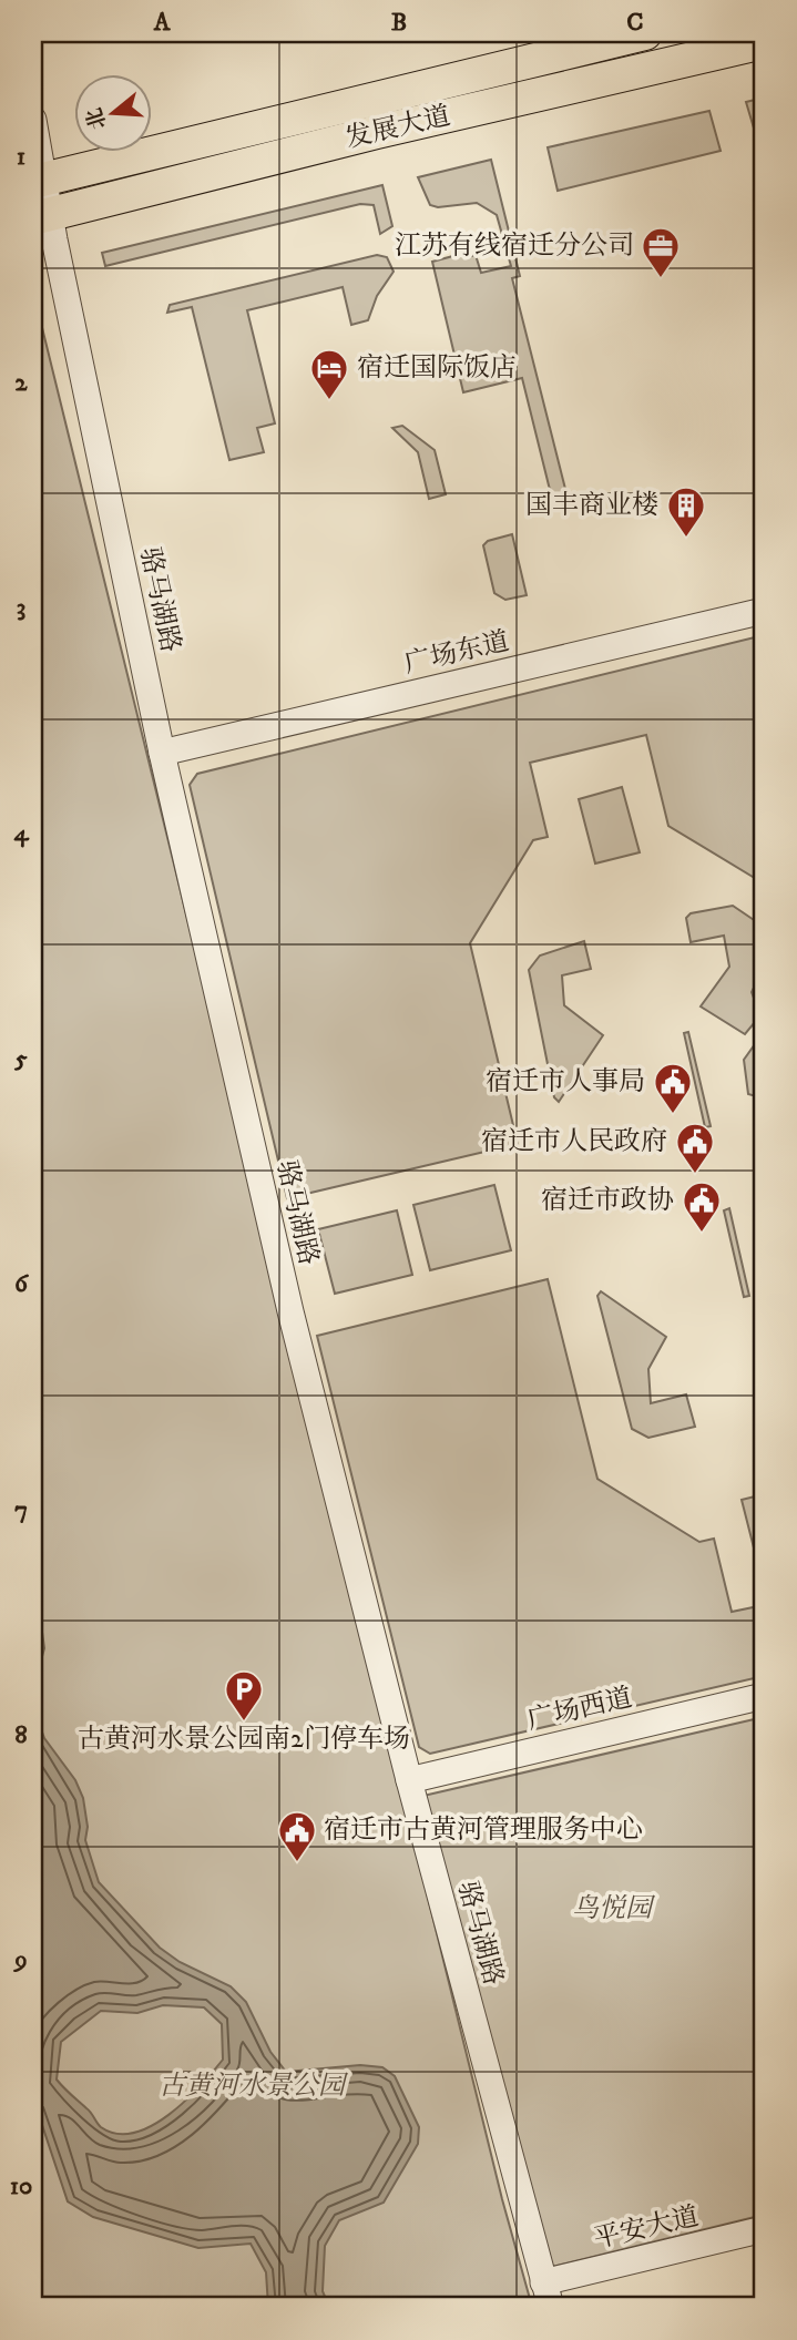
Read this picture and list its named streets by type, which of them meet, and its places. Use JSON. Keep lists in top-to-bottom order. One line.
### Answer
{"streets":{"main road":["发展大道"],"street":["骆马湖路","广场东道","广场西道","平安大道"]},"crossings":[["发展大道","骆马湖路"],["骆马湖路","广场东道"],["骆马湖路","广场西道"],["骆马湖路","平安大道"]],"parks":["鸟悦园","古黄河水景公园"],"places":{"office":["江苏有线宿迁分公司"],"hotel":["宿迁国际饭店"],"building":["国丰商业楼"],"public building":["宿迁市人事局","宿迁市人民政府","宿迁市政协","宿迁市古黄河管理服务中心"],"parking":["古黄河水景公园南2门停车场"]},"north":"left","grid":{"columns":["A","B","C"],"rows":["1","2","3","4","5","6","7","8","9","10"]}}
